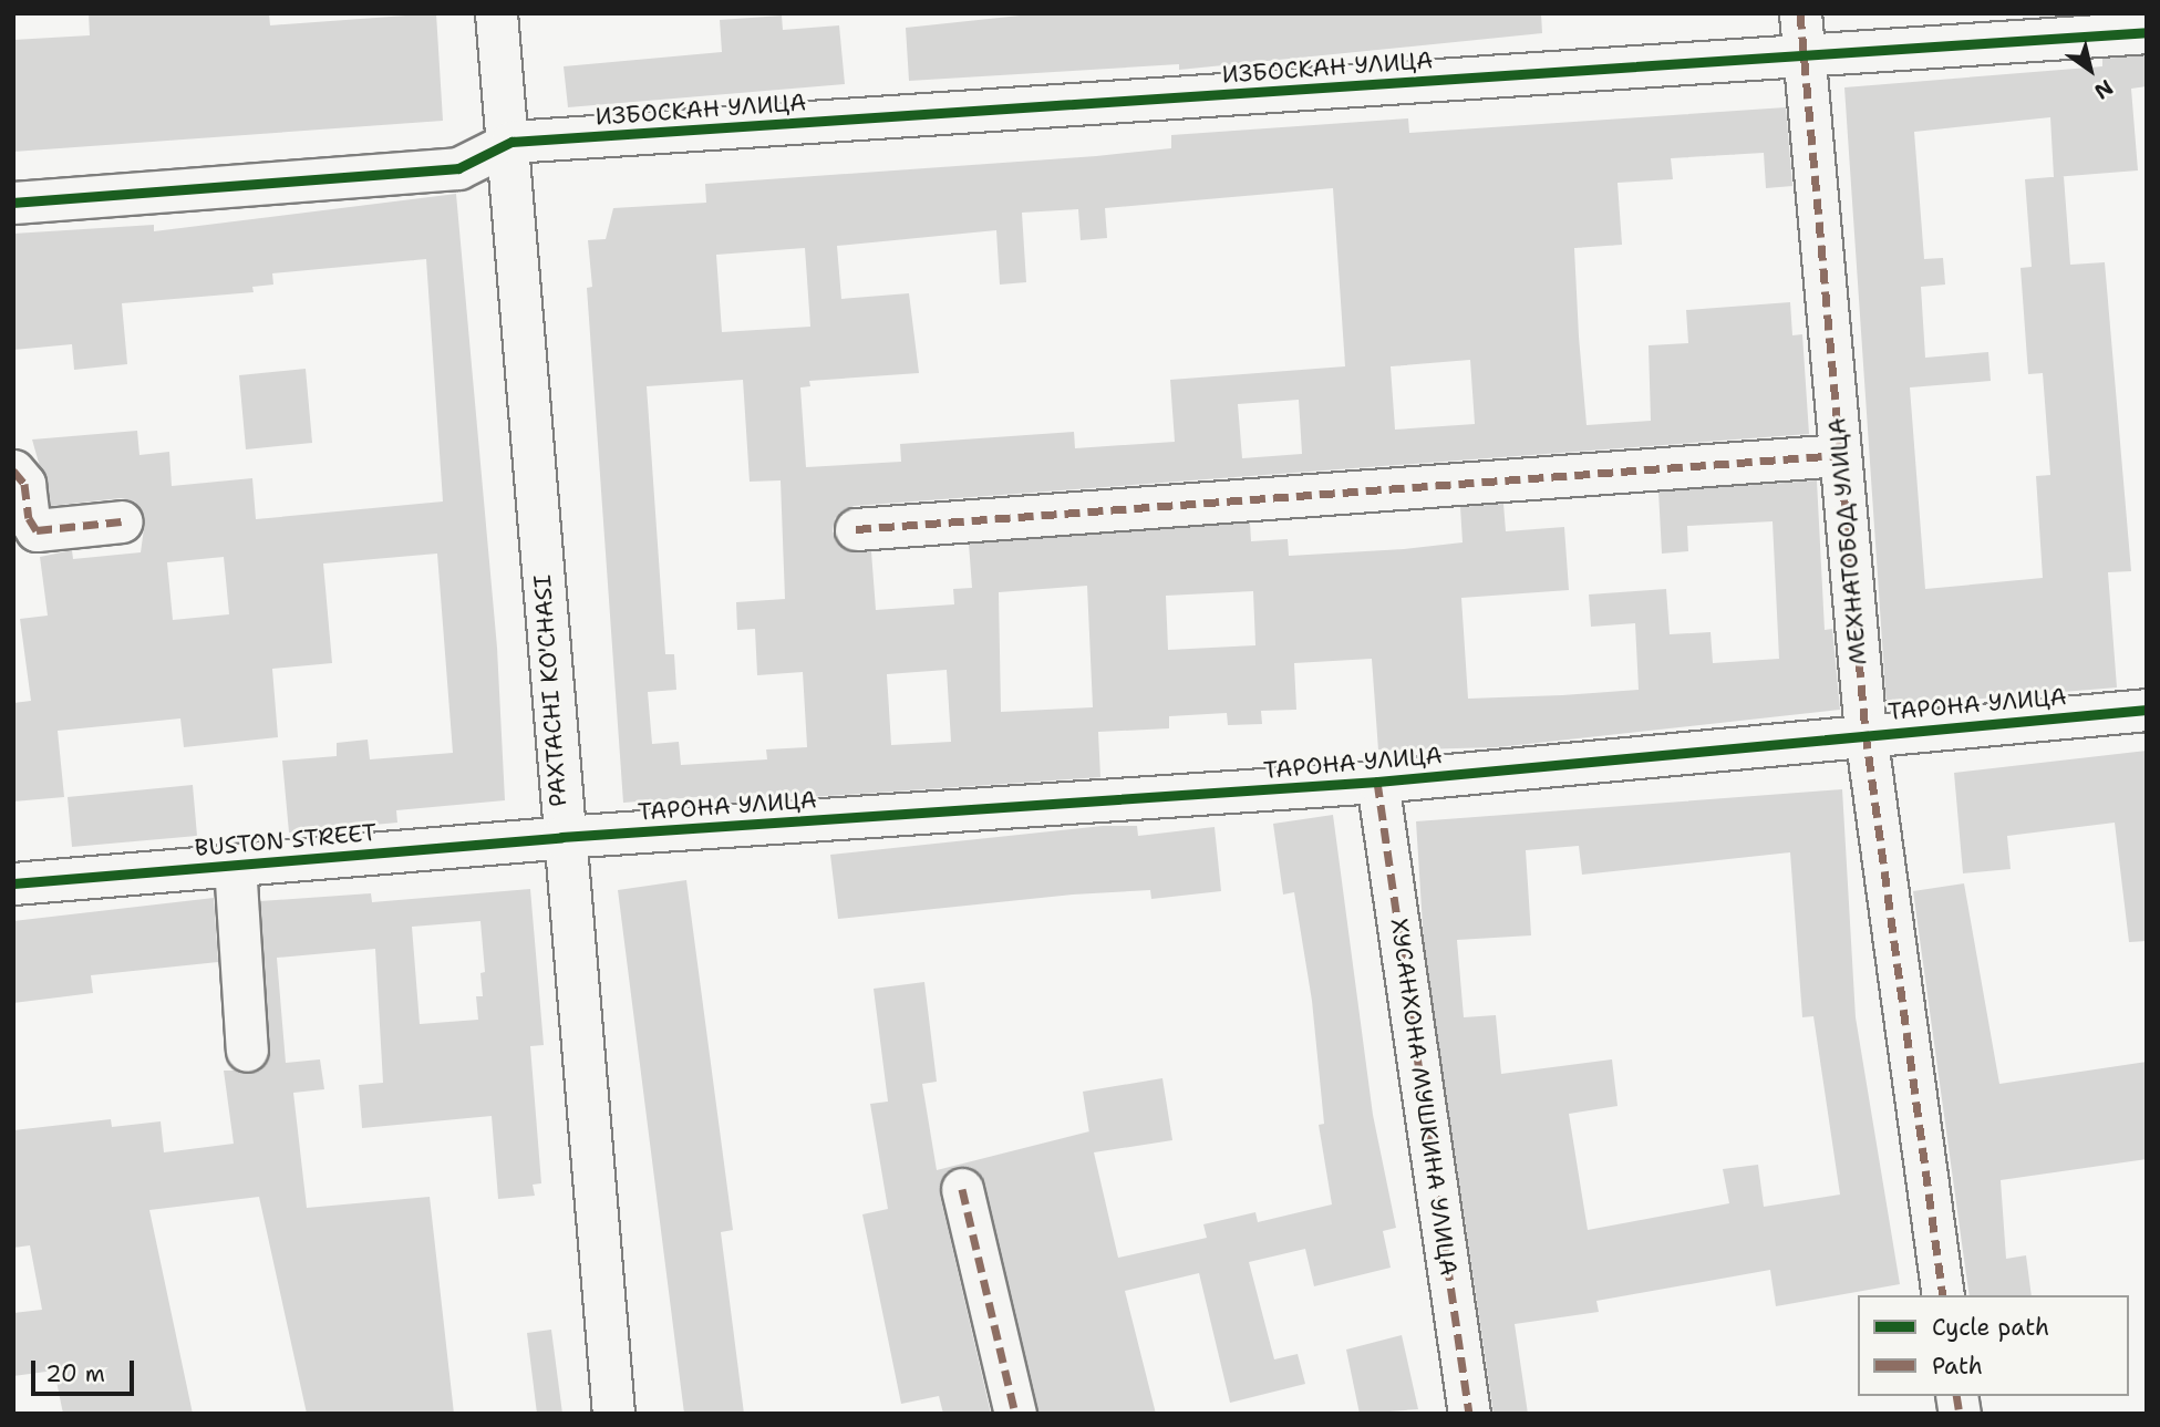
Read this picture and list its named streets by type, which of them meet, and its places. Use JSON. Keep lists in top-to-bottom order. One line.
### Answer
{"streets":{"street":["ИЗБОСКАН УЛИЦА","МЕХНАТОБОД УЛИЦА","PAXTACHI KO'CHASI","ТАРОНА УЛИЦА","BUSTON STREET","ХУСАНХОНА МУШКИНА УЛИЦА"]},"crossings":[["ИЗБОСКАН УЛИЦА","МЕХНАТОБОД УЛИЦА"],["ИЗБОСКАН УЛИЦА","PAXTACHI KO'CHASI"],["МЕХНАТОБОД УЛИЦА","ТАРОНА УЛИЦА"],["PAXTACHI KO'CHASI","ТАРОНА УЛИЦА"],["PAXTACHI KO'CHASI","BUSTON STREET"],["ТАРОНА УЛИЦА","BUSTON STREET"],["ТАРОНА УЛИЦА","ХУСАНХОНА МУШКИНА УЛИЦА"]],"legend":["Cycle path","Path"],"scale_bar":"20 m","north":"bottom right"}
